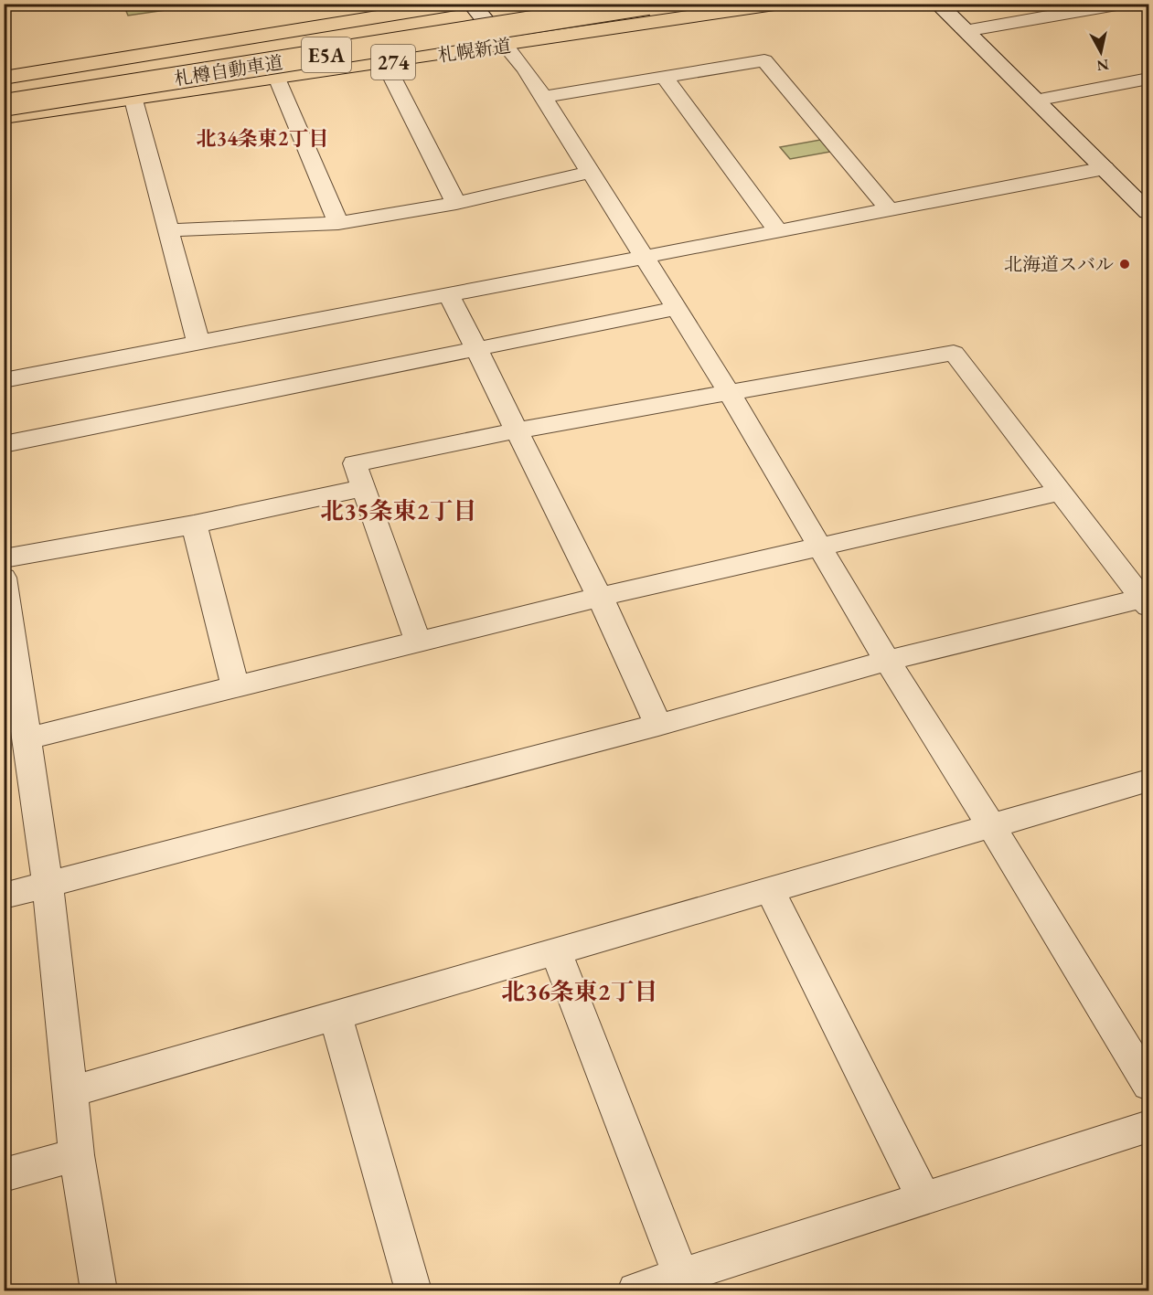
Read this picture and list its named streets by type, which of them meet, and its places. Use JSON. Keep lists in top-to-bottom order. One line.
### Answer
{"streets":{"highway":["札幌新道","E5A","274","札樽自動車道"]},"districts":["北34条東2丁目","北35条東2丁目","北36条東2丁目"],"places":["北海道スバル"],"north":"bottom"}
